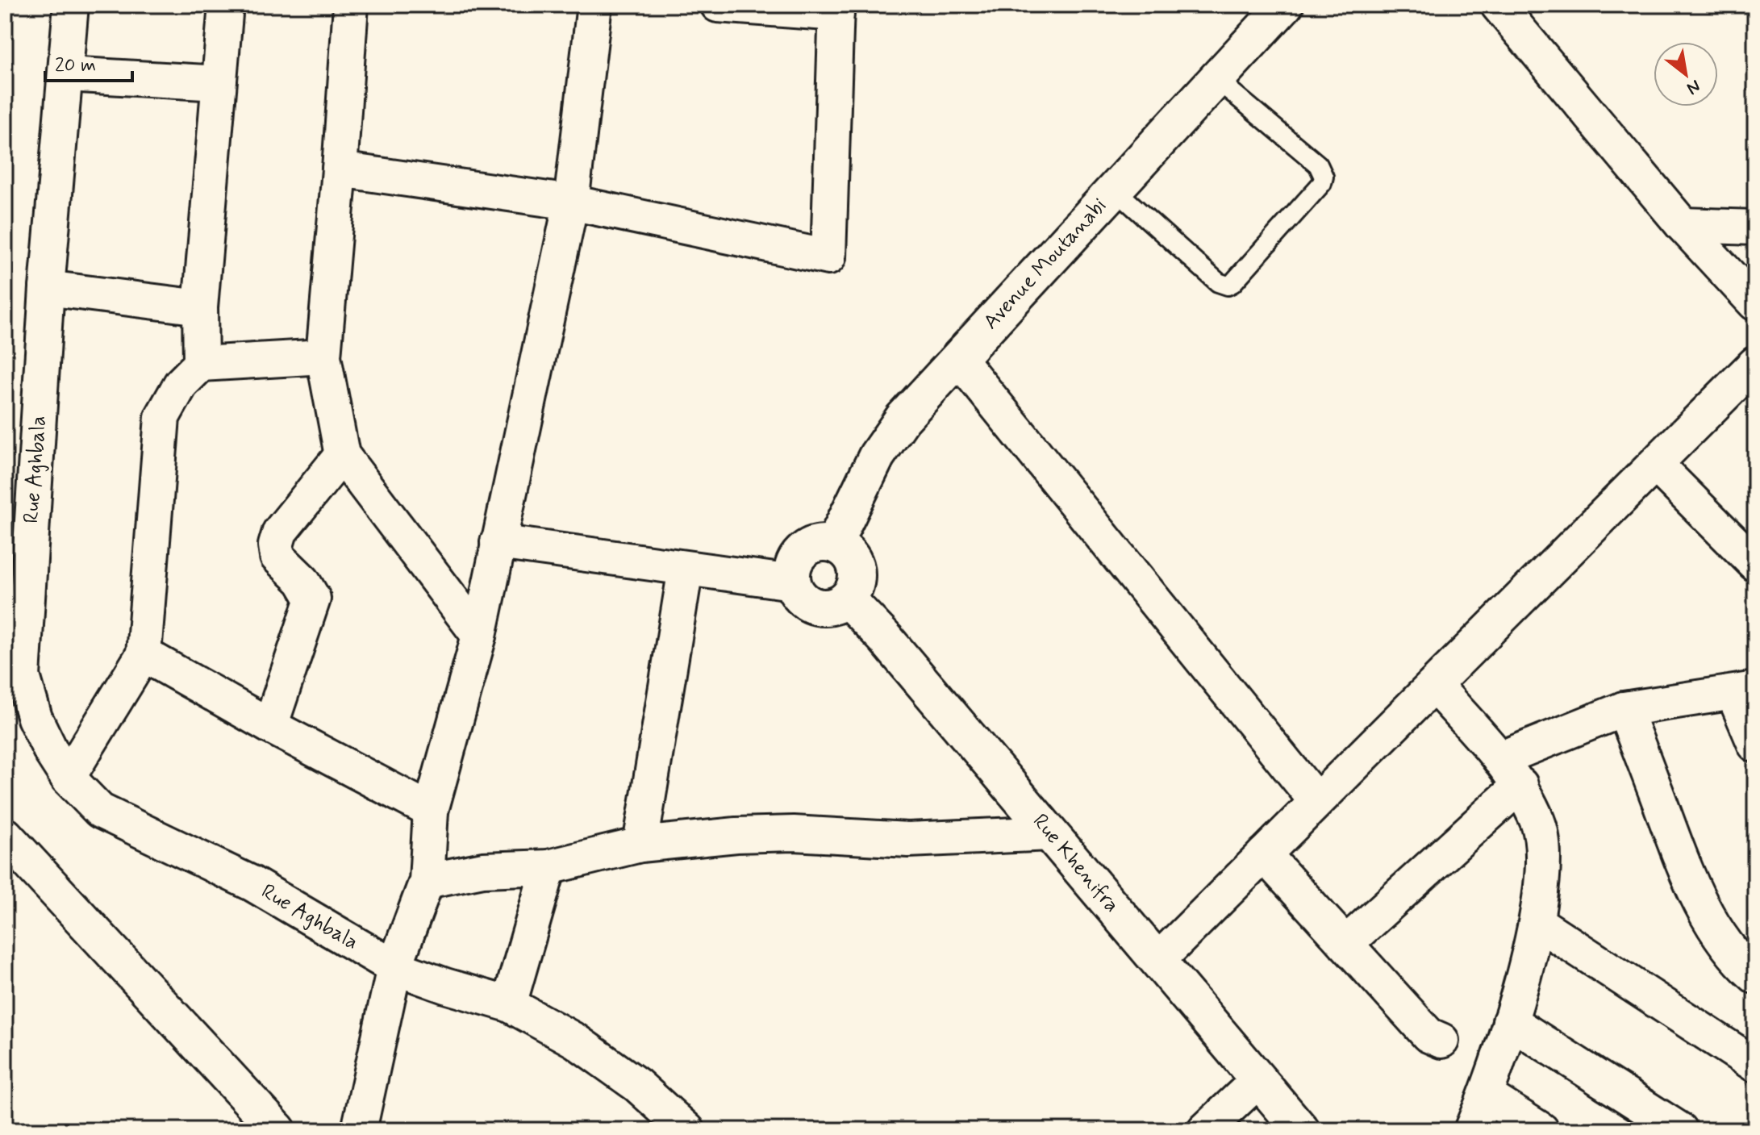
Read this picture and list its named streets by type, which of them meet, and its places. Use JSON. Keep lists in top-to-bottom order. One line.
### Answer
{"streets":{"street":["Avenue Moutanabi","Rue Aghbala","Rue Khenifra"]},"crossings":[["Avenue Moutanabi","Rue Khenifra"]],"scale_bar":"20 m","north":"bottom right"}
